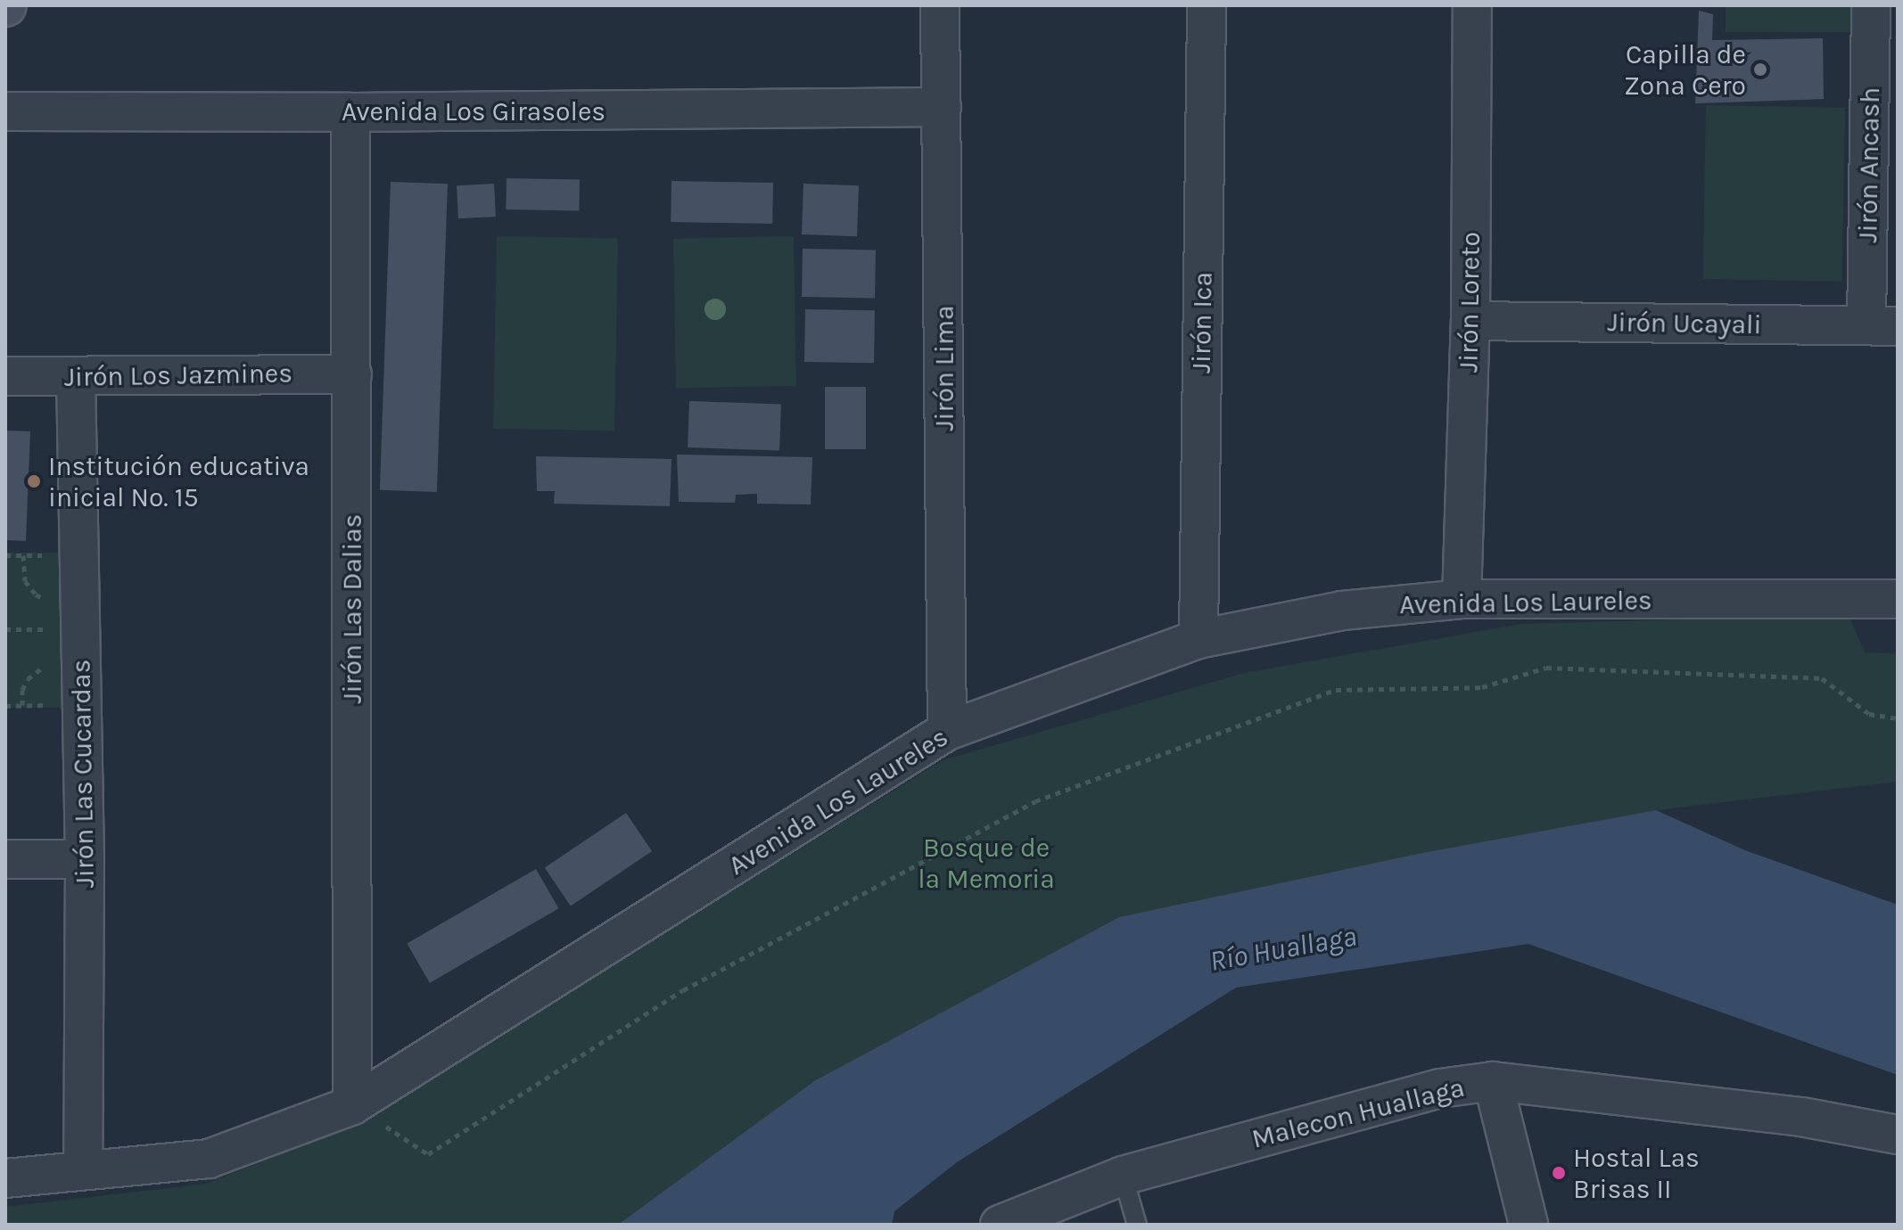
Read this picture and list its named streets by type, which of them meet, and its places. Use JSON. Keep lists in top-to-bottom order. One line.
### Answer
{"streets":{"street":["Avenida Los Girasoles","Jirón Ancash","Jirón Loreto","Jirón Ica","Jirón Ucayali","Jirón Lima","Jirón Los Jazmines","Avenida Los Laureles","Jirón Las Dalias","Jirón Las Cucardas","Malecon Huallaga"]},"crossings":[["Avenida Los Girasoles","Jirón Lima"],["Avenida Los Girasoles","Jirón Las Dalias"],["Jirón Ancash","Jirón Ucayali"],["Jirón Loreto","Jirón Ucayali"],["Jirón Loreto","Avenida Los Laureles"],["Jirón Ica","Avenida Los Laureles"],["Jirón Lima","Avenida Los Laureles"],["Jirón Los Jazmines","Jirón Las Dalias"],["Jirón Los Jazmines","Jirón Las Cucardas"],["Avenida Los Laureles","Jirón Las Dalias"],["Avenida Los Laureles","Jirón Las Cucardas"]],"water":["Río Huallaga"],"parks":["Bosque de la Memoria"],"places":["Capilla de Zona Cero","Institución educativa inicial No. 15","Hostal Las Brisas II"]}
